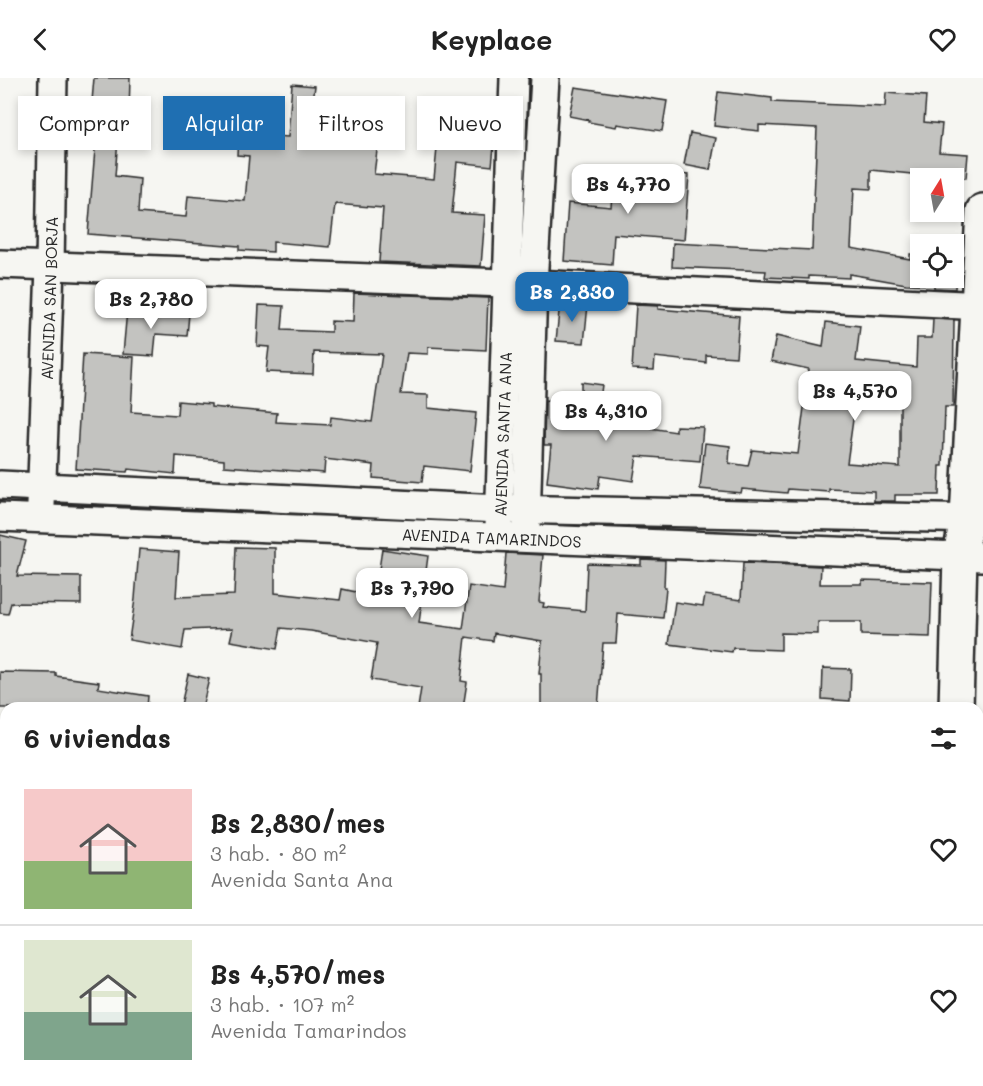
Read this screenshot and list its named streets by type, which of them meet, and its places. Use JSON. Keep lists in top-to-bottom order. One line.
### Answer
{"streets":{"street":["AVENIDA SAN BORJA","AVENIDA SANTA ANA","AVENIDA TAMARINDOS"]},"crossings":[["AVENIDA SAN BORJA","AVENIDA TAMARINDOS"],["AVENIDA SANTA ANA","AVENIDA TAMARINDOS"]],"north":"top","page":{"header":"Keyplace","chip":["Comprar","Alquilar","Filtros","Nuevo"],"price":["Bs 4,770","Bs 2,830","Bs 2,780","Bs 4,570","Bs 4,310","Bs 7,790"],"heading":"6 viviendas","list":[{"name":"Bs 2,830/mes","note":"3 hab. · 80 m² · Avenida Santa Ana"},{"name":"Bs 4,570/mes","note":"3 hab. · 107 m² · Avenida Tamarindos"}]}}
